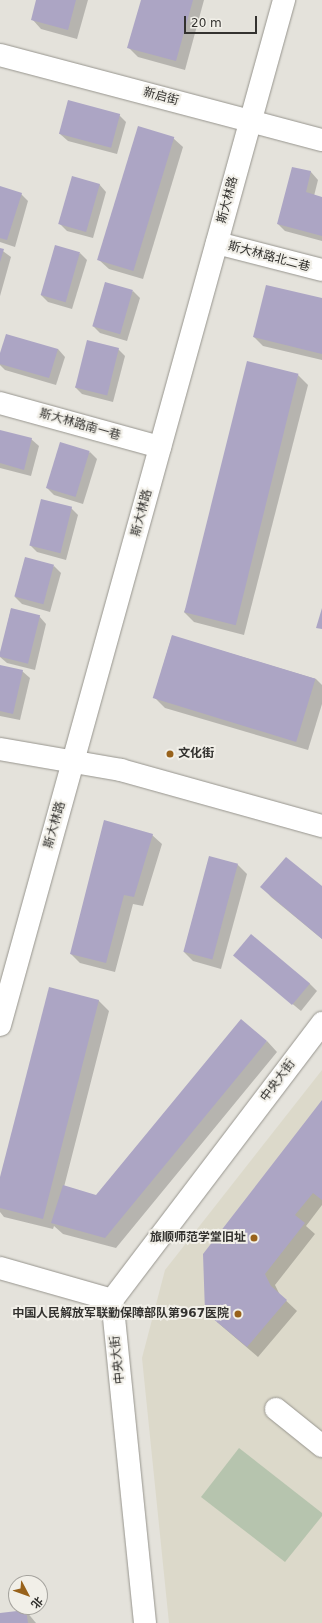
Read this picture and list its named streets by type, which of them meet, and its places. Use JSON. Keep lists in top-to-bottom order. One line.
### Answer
{"streets":{"street":["新启街","斯大林路","斯大林路北二巷","斯大林路南一巷","中央大街"]},"crossings":[["新启街","斯大林路"],["斯大林路","斯大林路北二巷"],["斯大林路","斯大林路南一巷"]],"places":["文化街","旅顺师范学堂旧址","中国人民解放军联勤保障部队第967医院"],"scale_bar":"20 m","north":"bottom right"}
